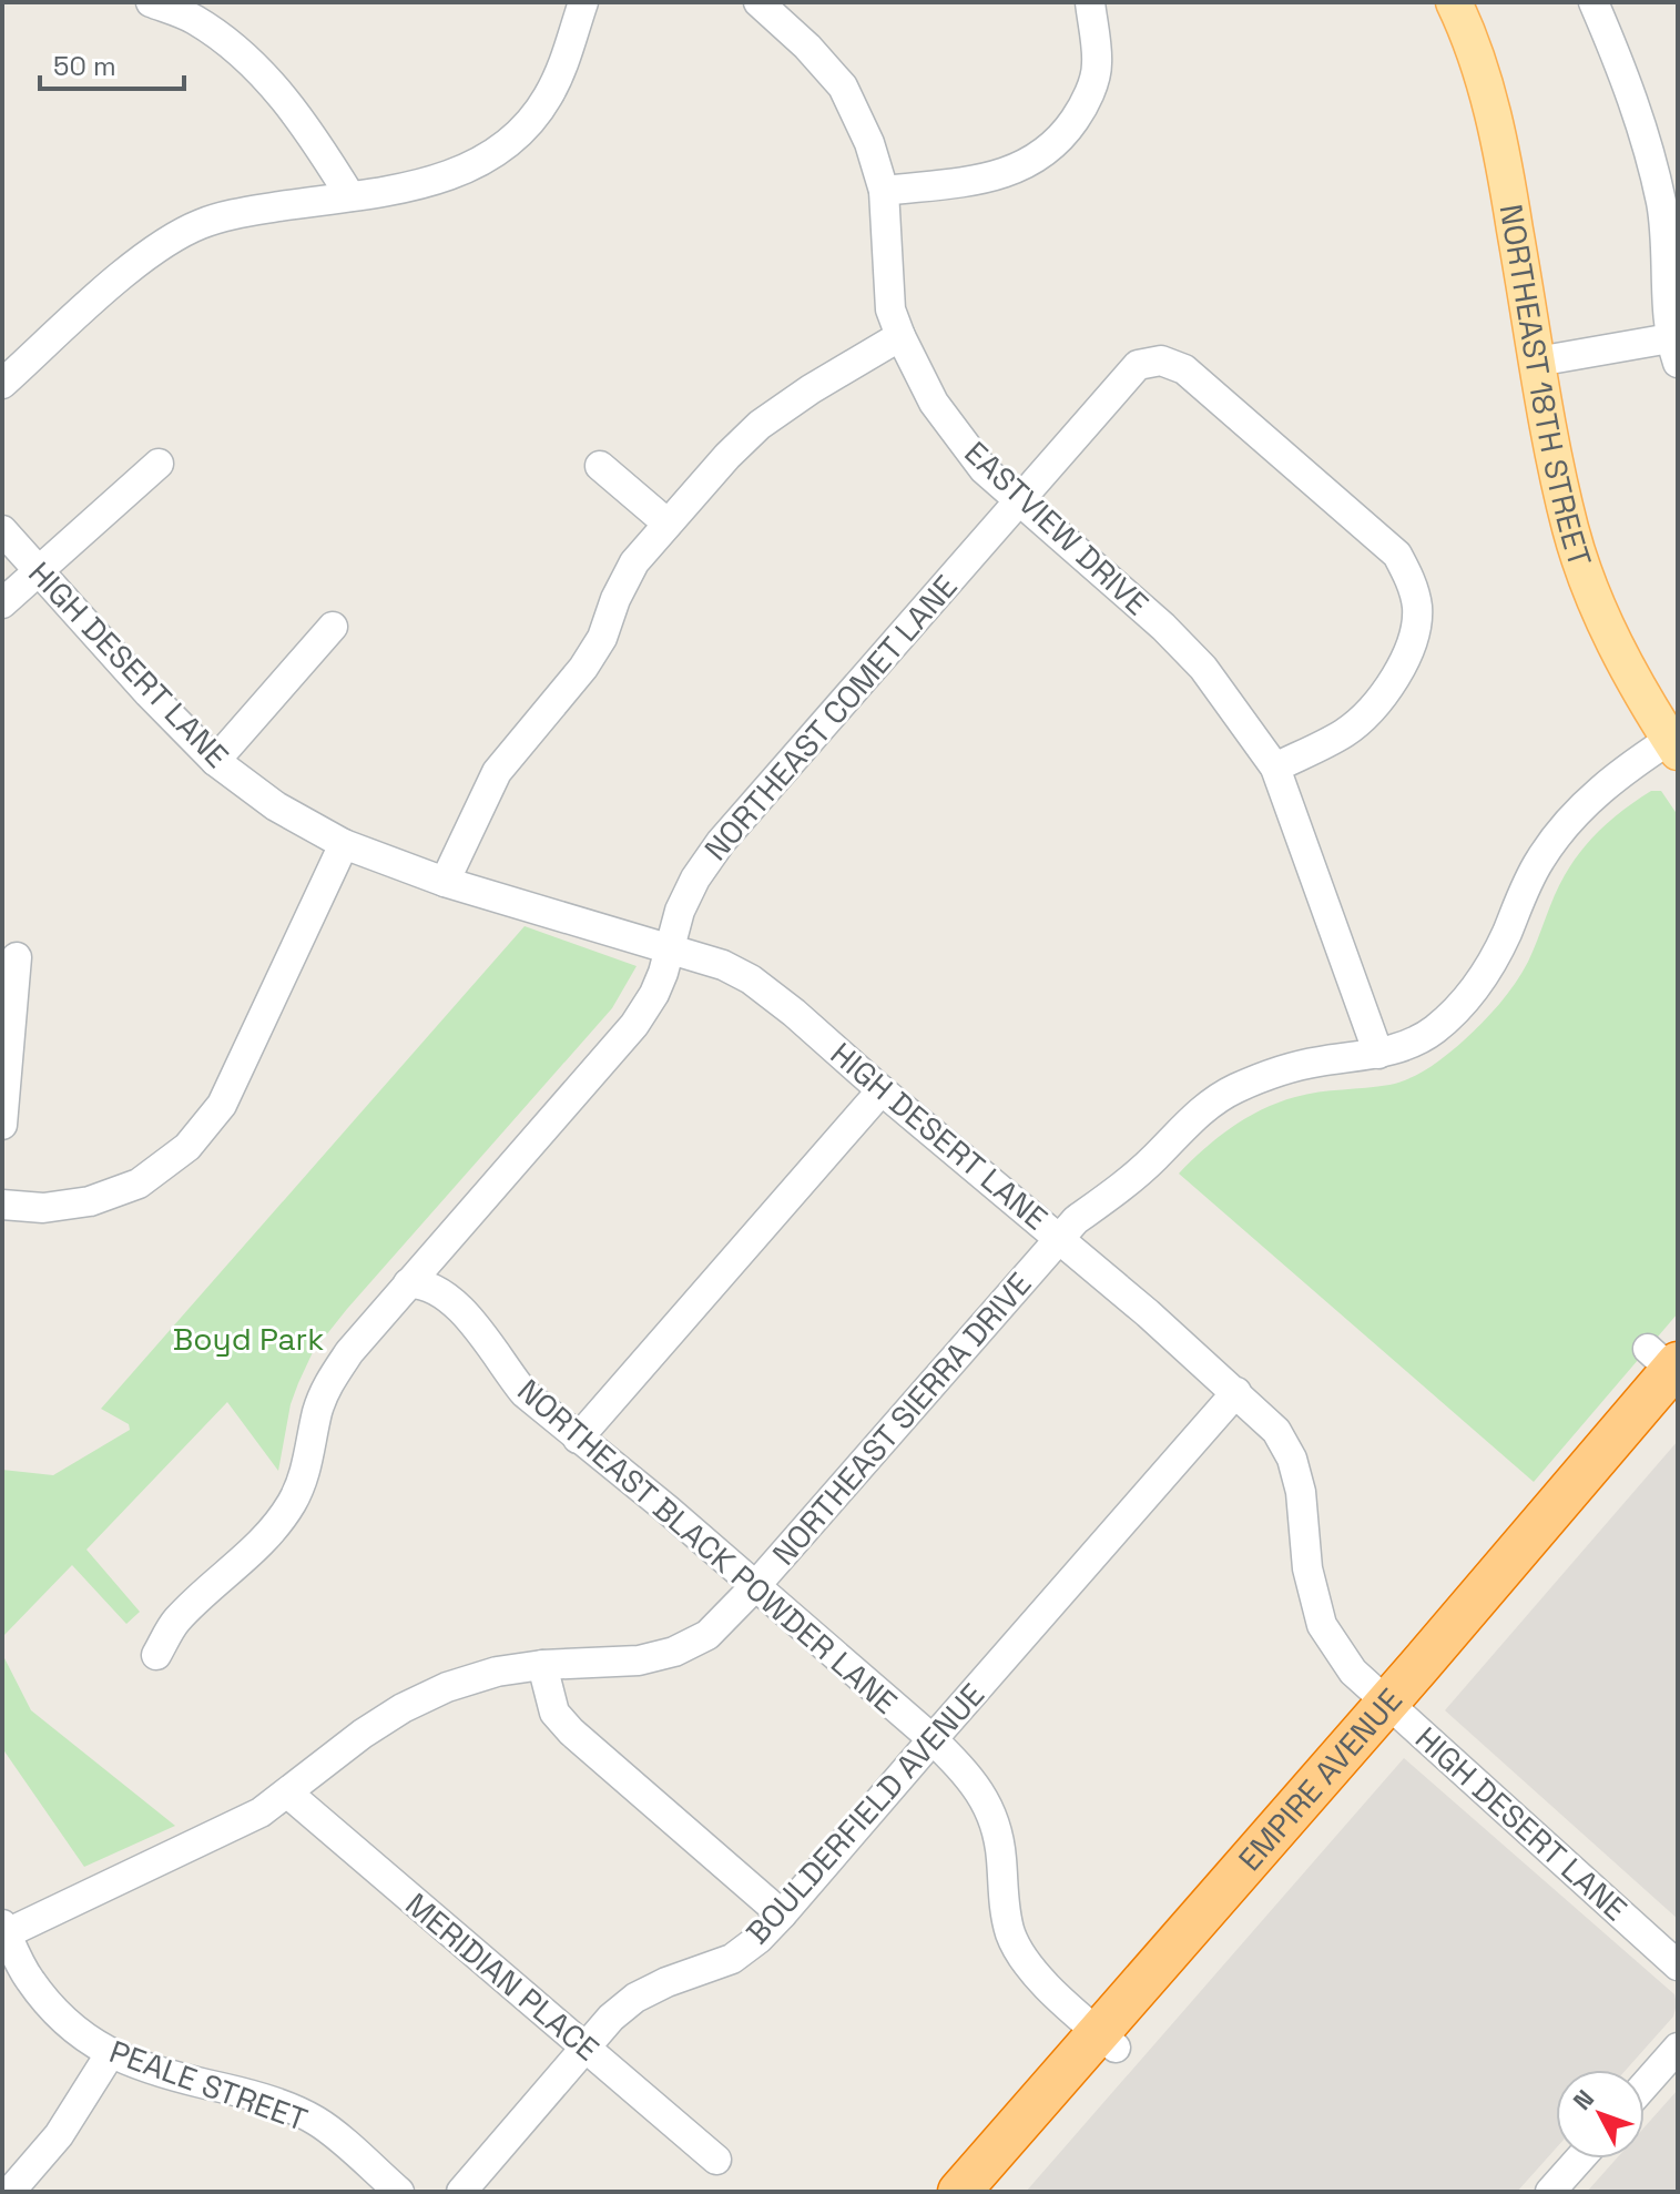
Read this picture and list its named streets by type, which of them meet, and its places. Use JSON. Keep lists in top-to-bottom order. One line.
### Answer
{"streets":{"highway":["EMPIRE AVENUE"],"main road":["NORTHEAST 18TH STREET"],"street":["EASTVIEW DRIVE","HIGH DESERT LANE","NORTHEAST COMET LANE","NORTHEAST SIERRA DRIVE","NORTHEAST BLACK POWDER LANE","BOULDERFIELD AVENUE","MERIDIAN PLACE","PEALE STREET"]},"crossings":[["NORTHEAST 18TH STREET","NORTHEAST SIERRA DRIVE"],["EASTVIEW DRIVE","NORTHEAST COMET LANE"],["EASTVIEW DRIVE","NORTHEAST SIERRA DRIVE"],["HIGH DESERT LANE","NORTHEAST COMET LANE"],["HIGH DESERT LANE","NORTHEAST SIERRA DRIVE"],["HIGH DESERT LANE","EMPIRE AVENUE"],["HIGH DESERT LANE","BOULDERFIELD AVENUE"],["NORTHEAST COMET LANE","NORTHEAST BLACK POWDER LANE"],["NORTHEAST SIERRA DRIVE","NORTHEAST BLACK POWDER LANE"],["NORTHEAST SIERRA DRIVE","MERIDIAN PLACE"],["NORTHEAST SIERRA DRIVE","PEALE STREET"],["NORTHEAST BLACK POWDER LANE","EMPIRE AVENUE"],["NORTHEAST BLACK POWDER LANE","BOULDERFIELD AVENUE"],["BOULDERFIELD AVENUE","MERIDIAN PLACE"]],"parks":["Boyd Park"],"scale_bar":"50 m","north":"top left"}
